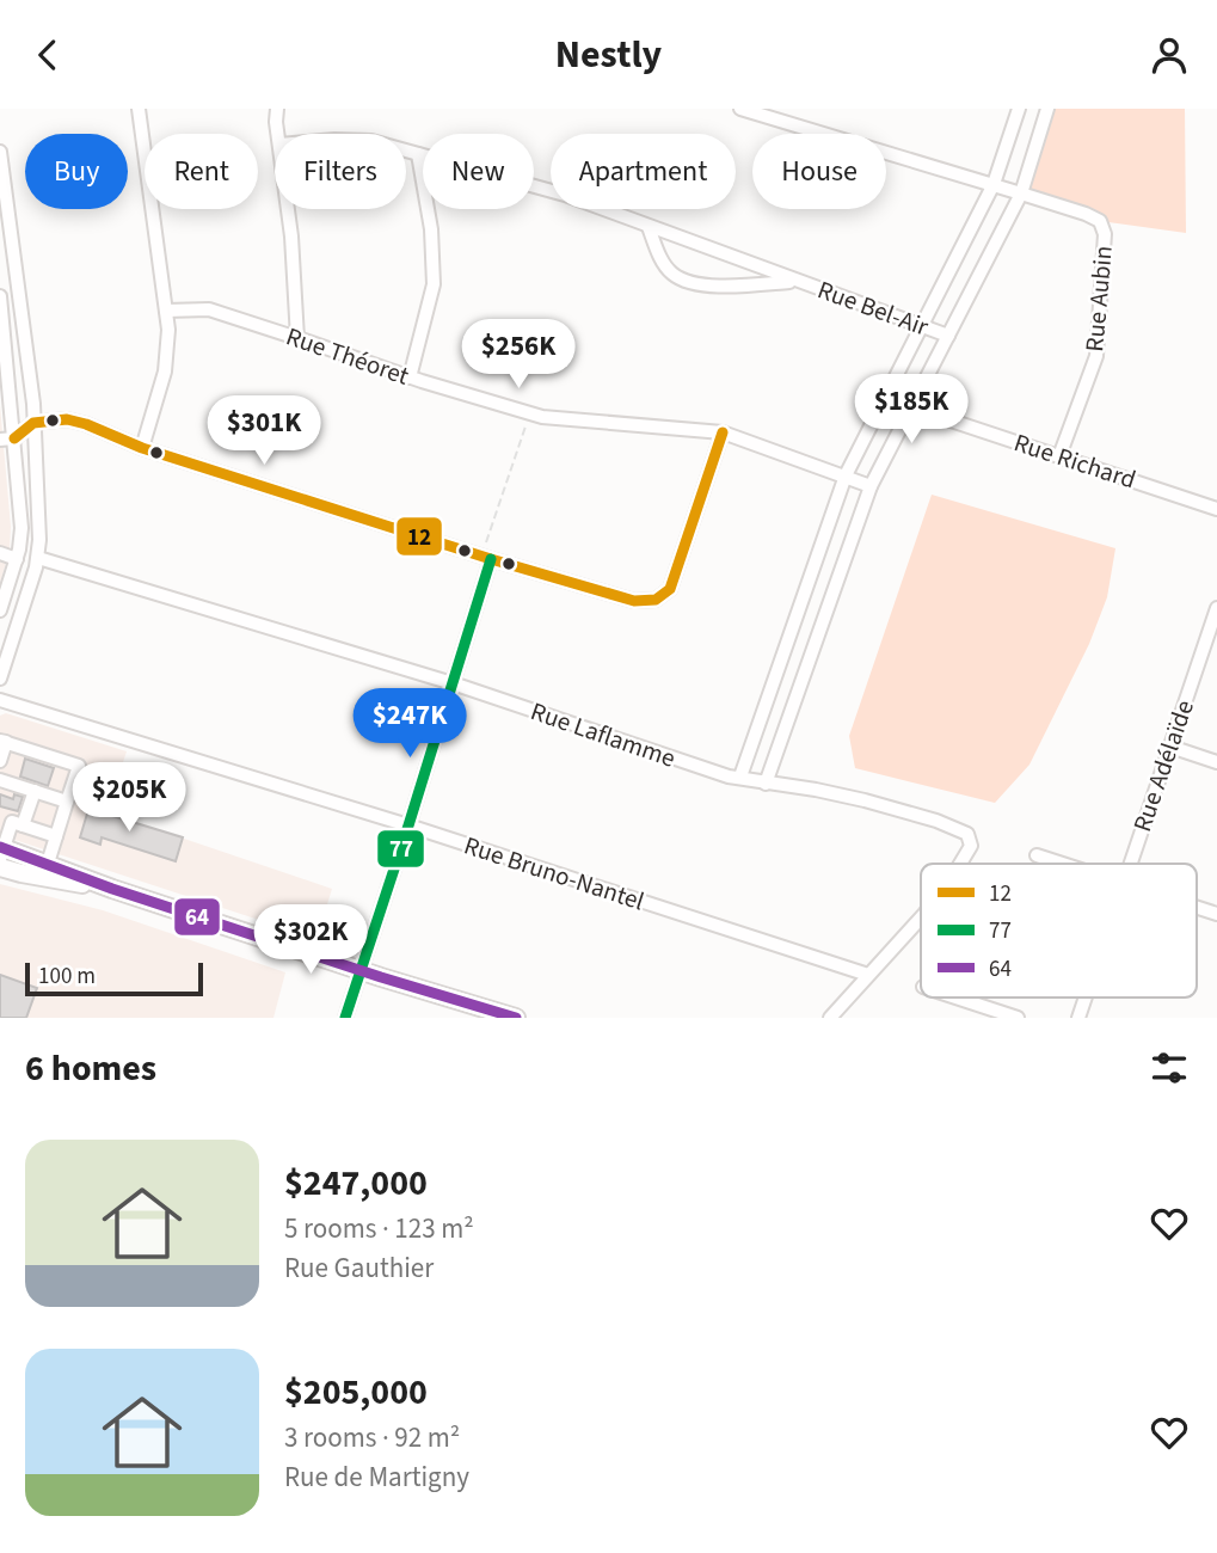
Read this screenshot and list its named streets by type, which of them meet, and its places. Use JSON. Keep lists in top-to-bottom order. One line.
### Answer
{"streets":{"street":["Rue Aubin","Rue Bel-Air","Rue Théoret","Rue Richard","Rue Laflamme","Rue Adélaïde","Rue Bruno-Nantel"]},"crossings":[["Rue Aubin","Rue Richard"],["Rue Laflamme","Rue Bruno-Nantel"]],"lines":["transit line 12","transit line 77","transit line 64"],"legend":["12","77","64"],"scale_bar":"100 m","page":{"header":"Nestly","chip":["Buy","Rent","Filters","New","Apartment","House"],"price":["$256K","$185K","$301K","$247K","$205K","$302K"],"scale":"100 m","heading":"6 homes","list":[{"name":"$247,000","note":"5 rooms · 123 m² · Rue Gauthier"},{"name":"$205,000","note":"3 rooms · 92 m² · Rue de Martigny"}]}}
